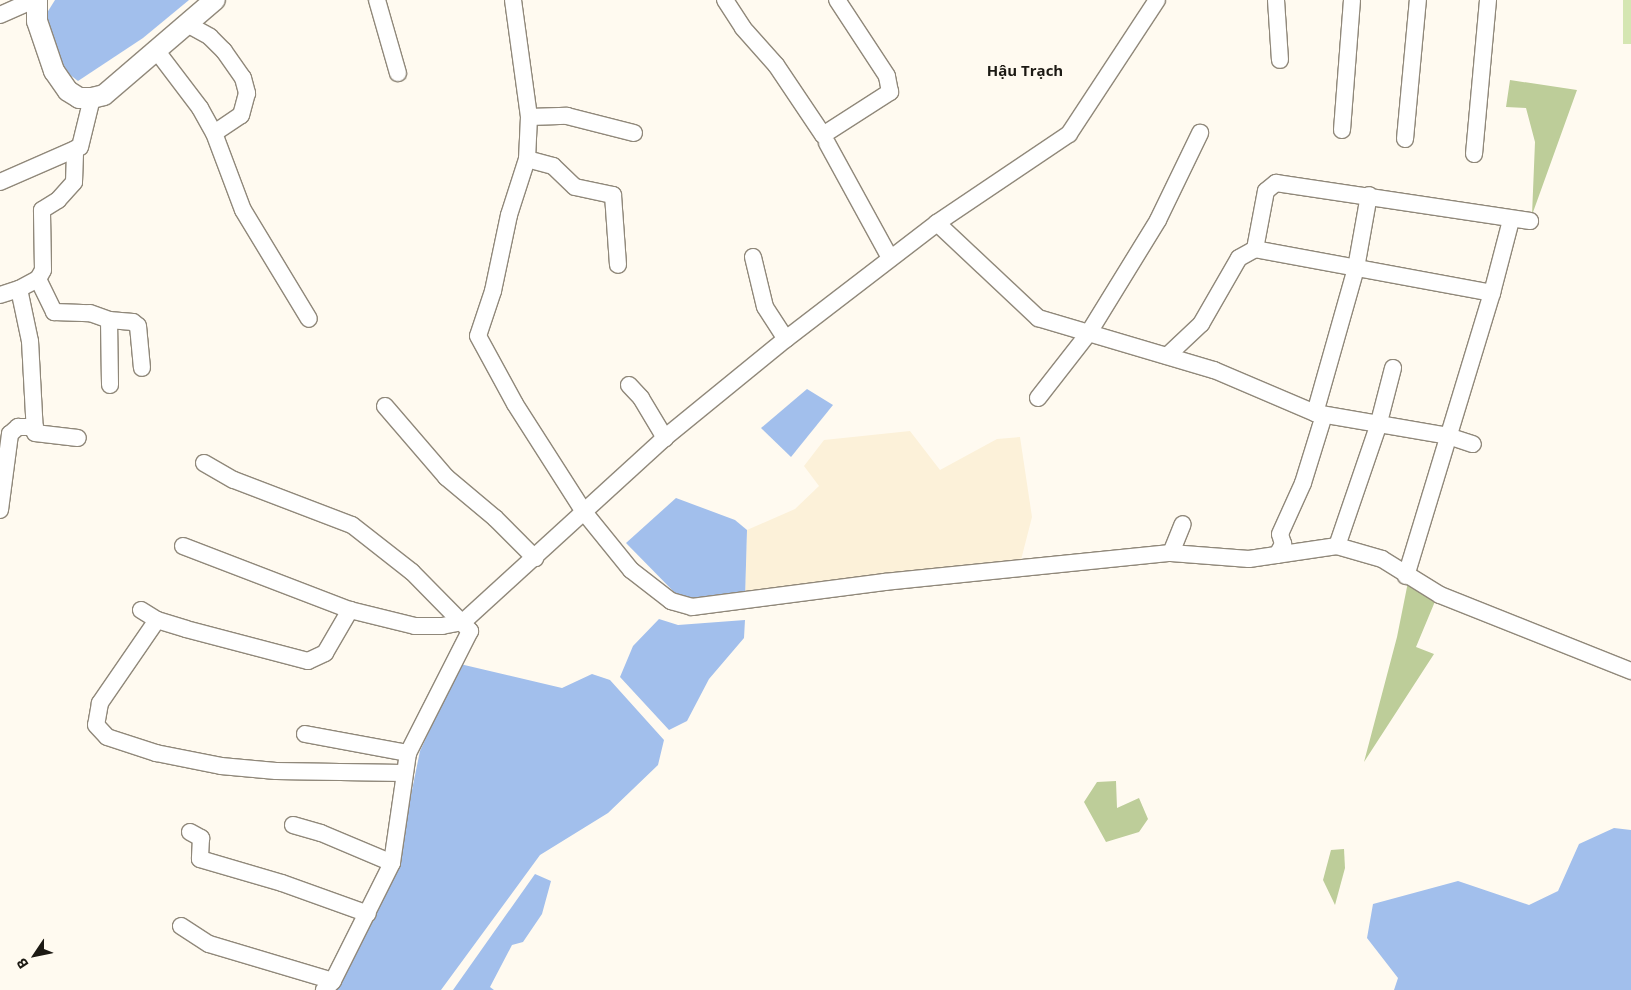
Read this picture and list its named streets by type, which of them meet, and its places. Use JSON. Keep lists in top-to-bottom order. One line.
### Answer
{"districts":["Hậu Trạch"],"north":"bottom left"}
